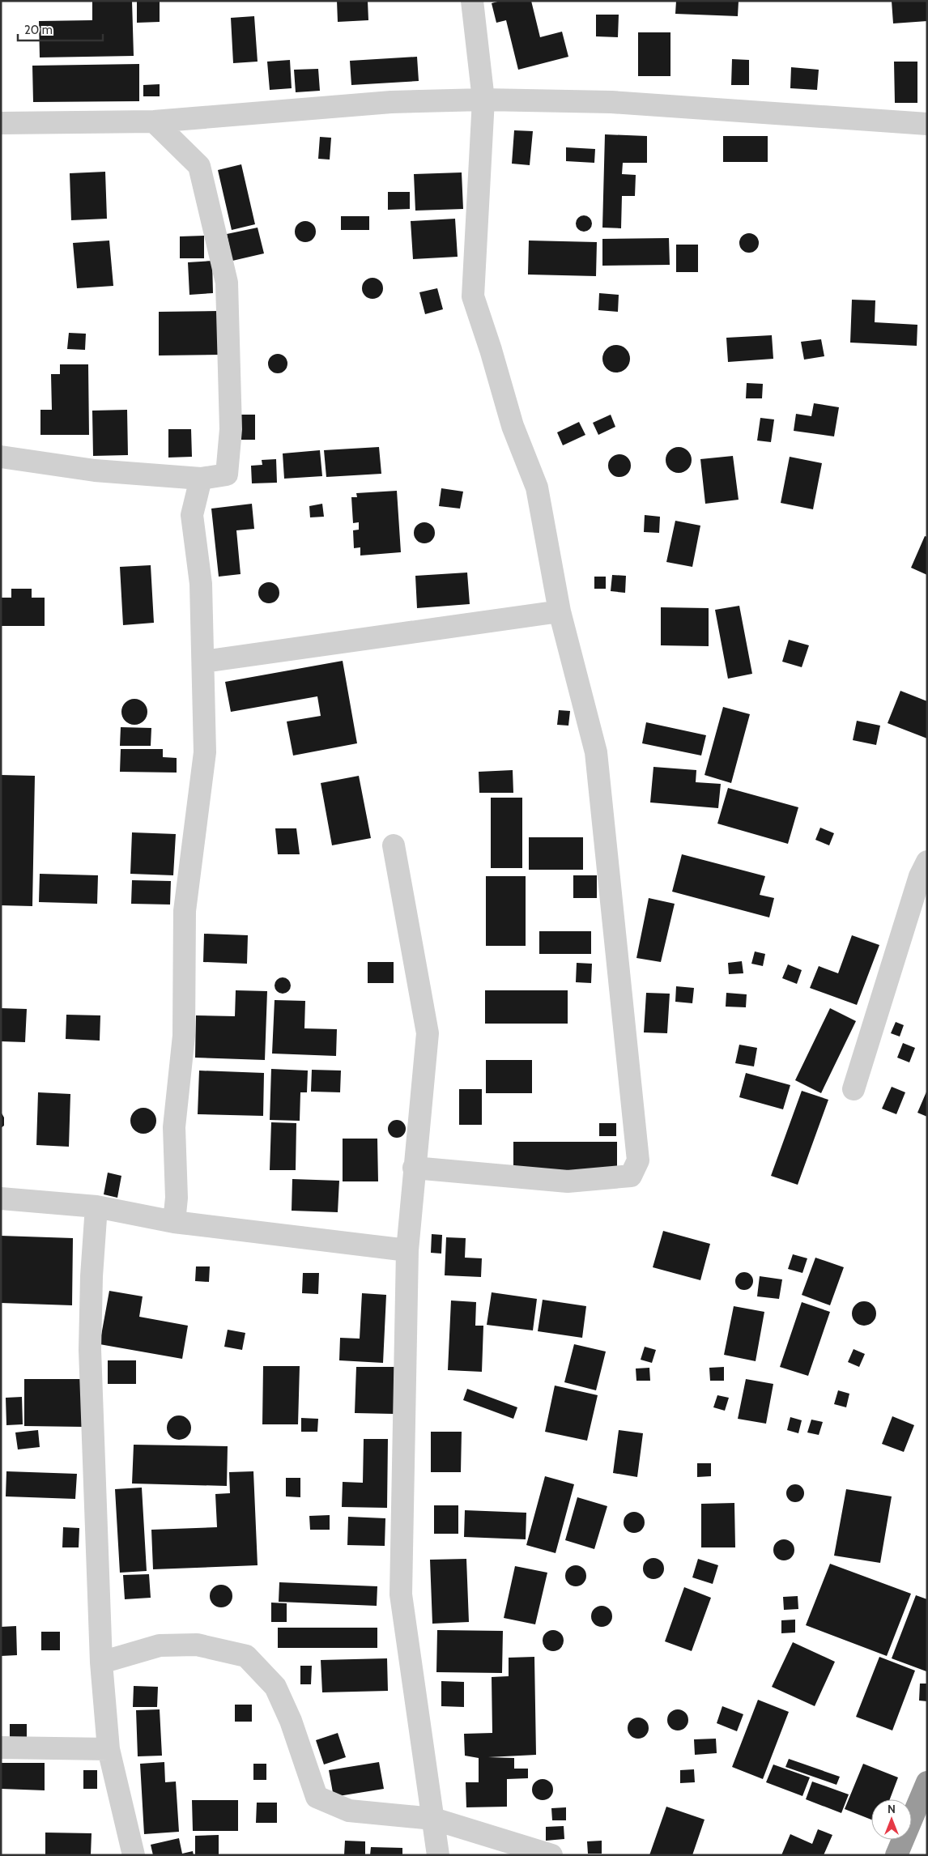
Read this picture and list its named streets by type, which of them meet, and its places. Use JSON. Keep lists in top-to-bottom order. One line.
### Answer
{"scale_bar":"20 m","north":"top"}
